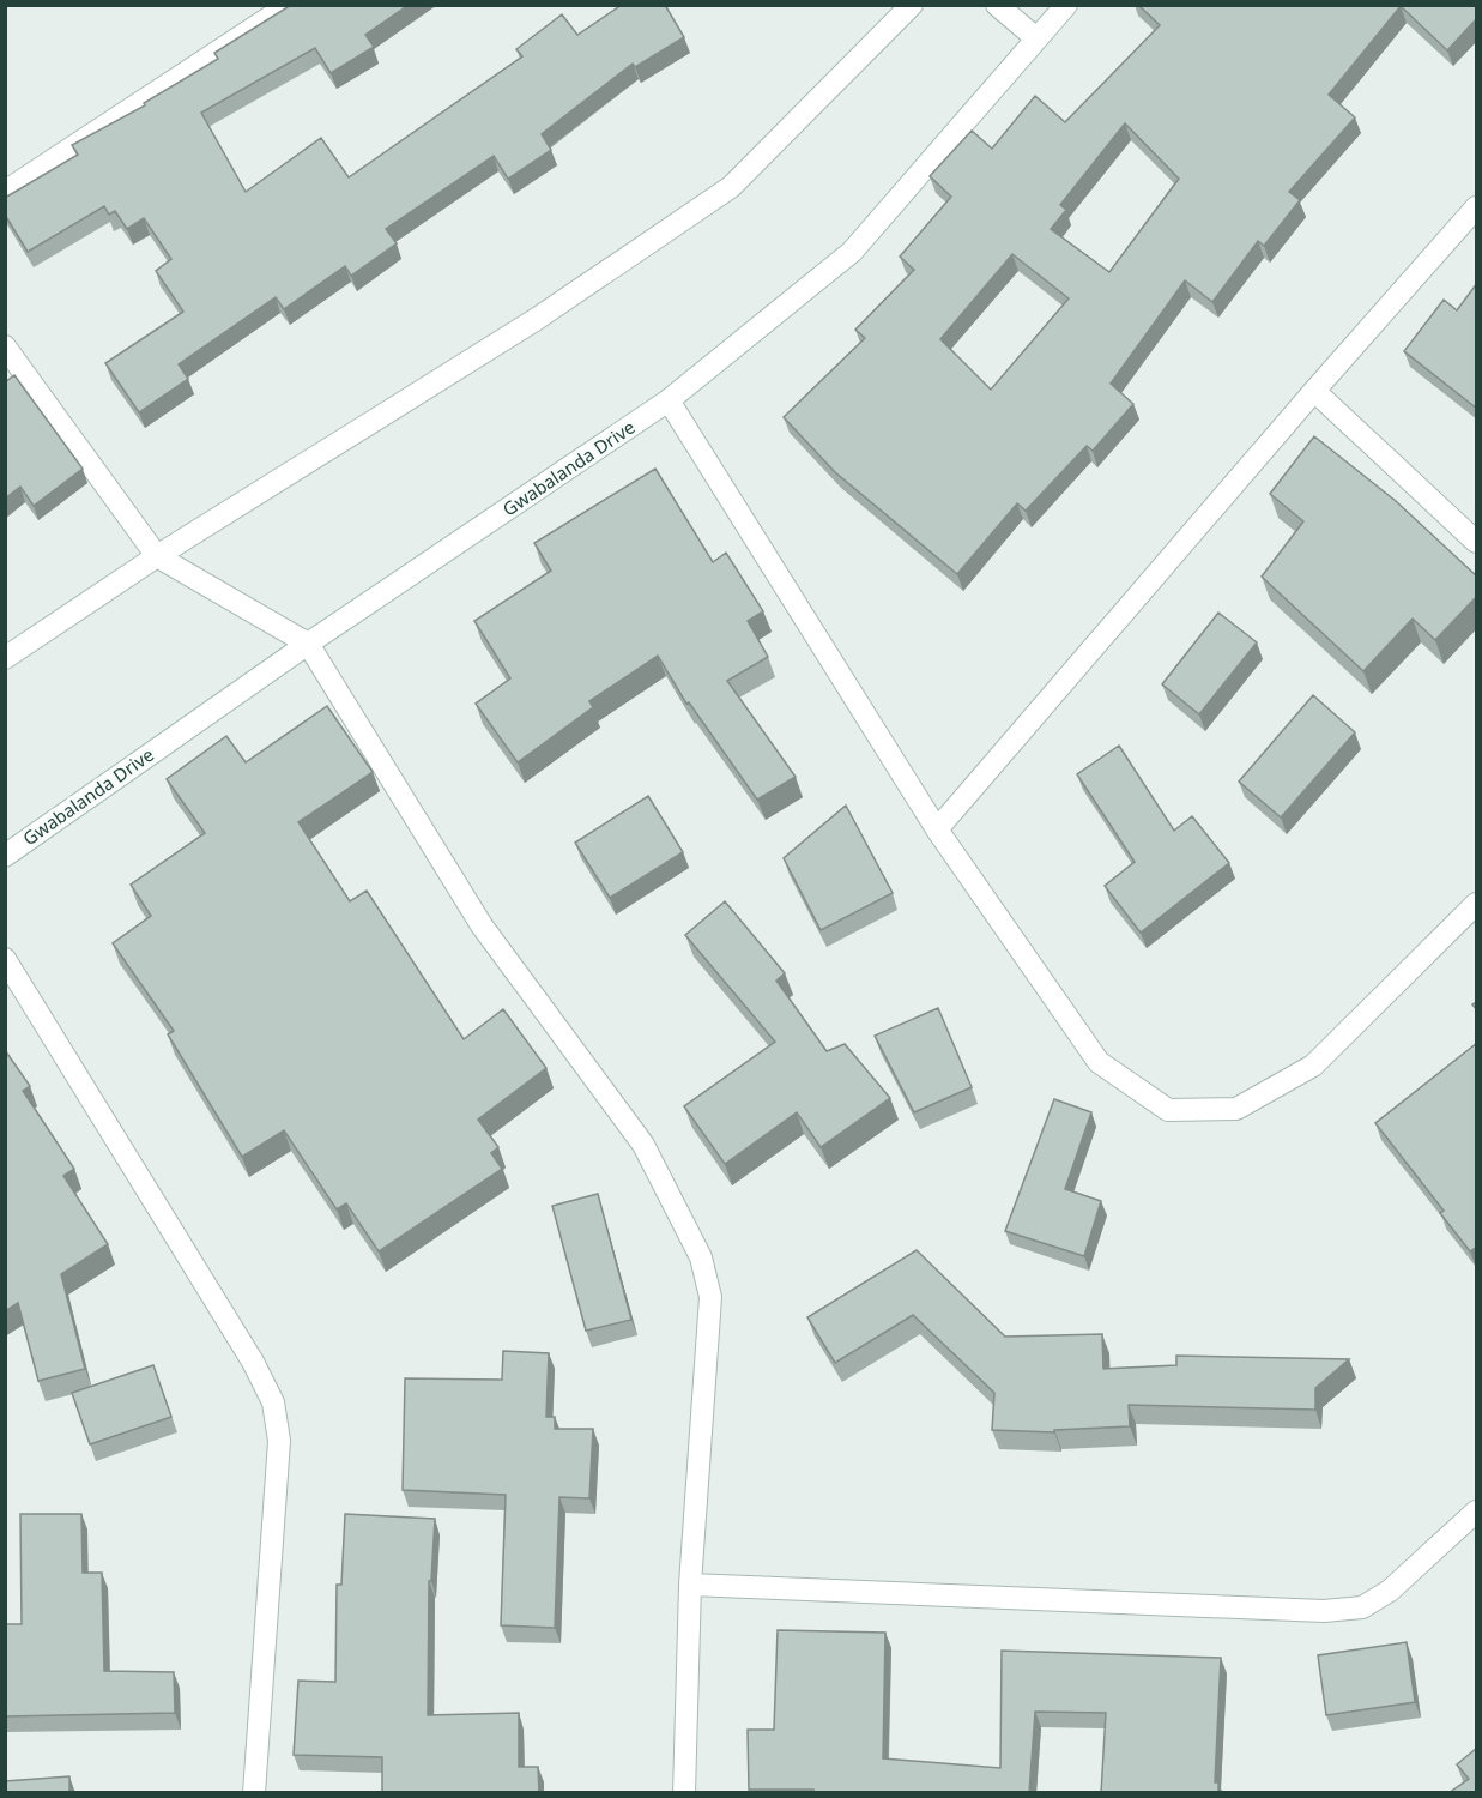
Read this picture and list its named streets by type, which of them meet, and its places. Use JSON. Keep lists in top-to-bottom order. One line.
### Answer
{"streets":{"street":["Gwabalanda Drive"]}}
